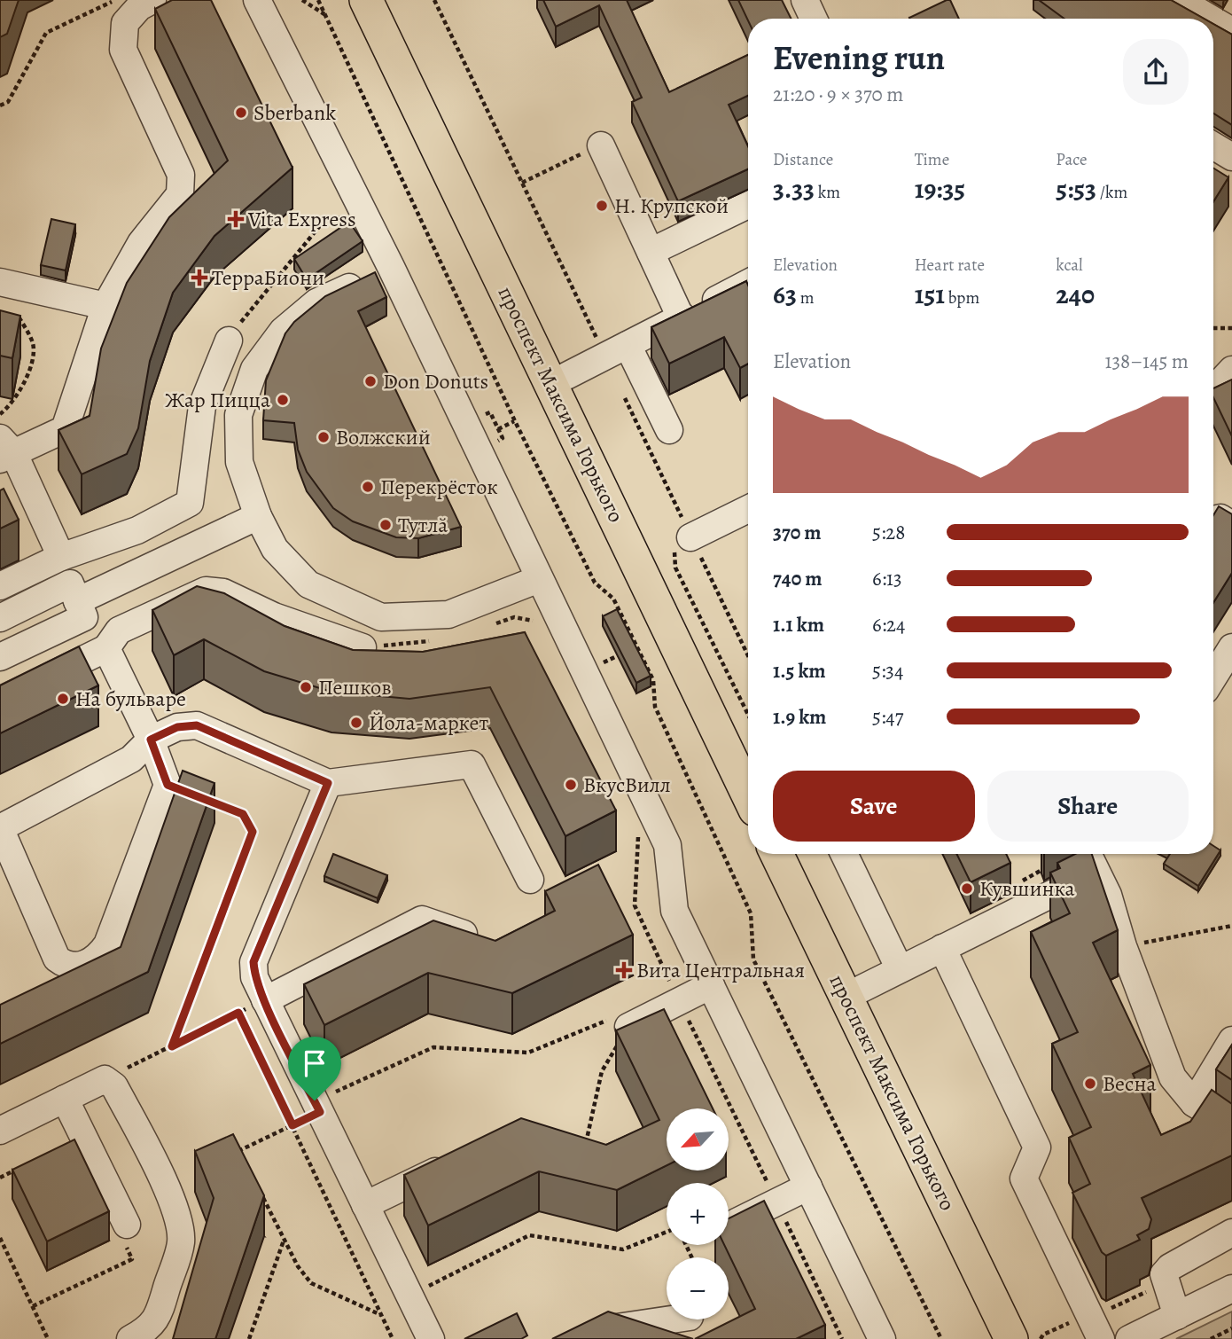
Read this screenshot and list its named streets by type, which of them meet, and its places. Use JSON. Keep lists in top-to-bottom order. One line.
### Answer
{"streets":{"main road":["проспект Максима Горького"]},"places":{"other":["Sberbank","Н. Крупской","Don Donuts","Жар Пицца","Волжский","Перекрёсток","Тутлӑ","Пешков","На бульваре","Йола-маркет","ВкусВилл","Кувшинка","Весна"],"health":["Vita Express","ТерраБиони","Вита Центральная"]},"north":"bottom left","page":{"heading":["Evening run","21:20 · 9 × 370 m"],"stats":[["Distance","3.33 km"],["Time","19:35"],["Pace","5:53 /km"],["Elevation","63 m"],["Heart rate","151 bpm"],["kcal","240"]],"chart":["Elevation","138–145 m"],"list":[{"name":"370 m","note":"5:28"},{"name":"740 m","note":"6:13"},{"name":"1.1 km","note":"6:24"},{"name":"1.5 km","note":"5:34"},{"name":"1.9 km","note":"5:47"}],"buttons":["Save","Share"],"map_buttons":["+","−"]}}
